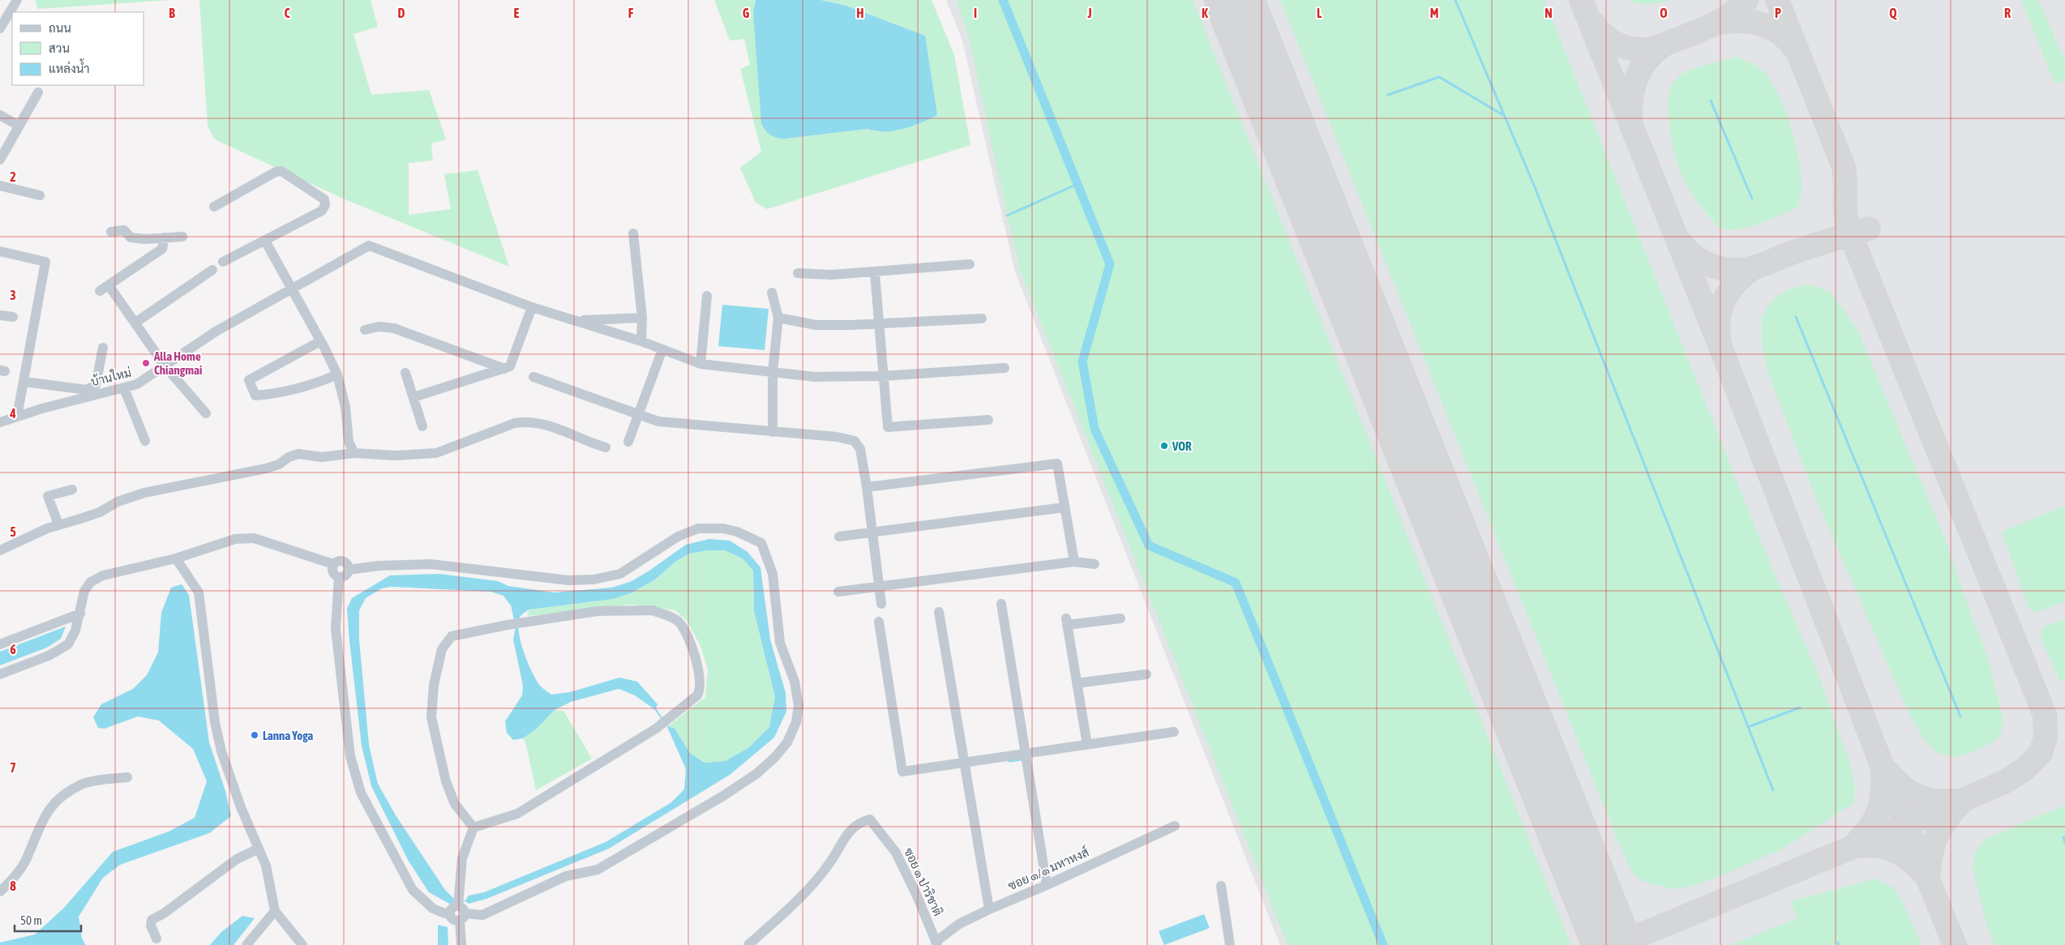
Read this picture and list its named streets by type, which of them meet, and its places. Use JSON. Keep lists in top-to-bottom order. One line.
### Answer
{"streets":{"street":["บ้านใหม่","ซอย ๑/๑ มหาหงส์","ซอย ๑ ปาริชาติ"]},"crossings":[["ซอย ๑/๑ มหาหงส์","ซอย ๑ ปาริชาติ"]],"places":["Alla Home Chiangmai","VOR","Lanna Yoga"],"legend":["ถนน","สวน","แหล่งน้ำ"],"scale_bar":"50 m","grid":{"columns":["B","C","D","E","F","G","H","I","J","K","L","M","N","O","P","Q","R"],"rows":["2","3","4","5","6","7","8"]}}
